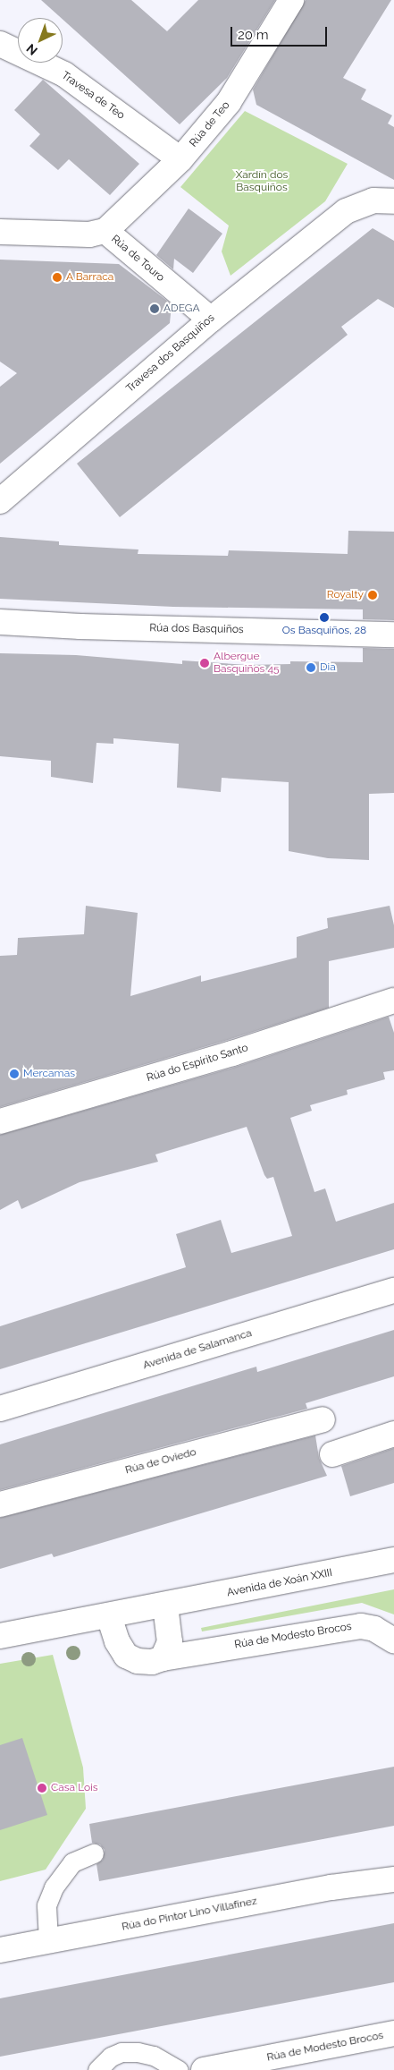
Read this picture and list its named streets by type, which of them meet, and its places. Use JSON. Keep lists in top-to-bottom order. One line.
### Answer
{"streets":{"street":["Travesa de Teo","Rúa de Teo","Rúa de Touro","Travesa dos Basquiños","Rúa dos Basquiños","Rúa do Espírito Santo","Avenida de Salamanca","Rúa de Oviedo","Avenida de Xoán XXIII","Rúa de Modesto Brocos","Rúa do Pintor Lino Villafínez"]},"crossings":[["Travesa de Teo","Rúa de Teo"],["Rúa de Teo","Rúa de Touro"],["Rúa de Touro","Travesa dos Basquiños"]],"parks":["Xardín dos Basquiños"],"places":["A Barraca","ADEGA","Royalty","Os Basquiños, 28","Albergue Basquiños 45","Dia","Mercamas","Casa Lois"],"scale_bar":"20 m","north":"bottom left"}
